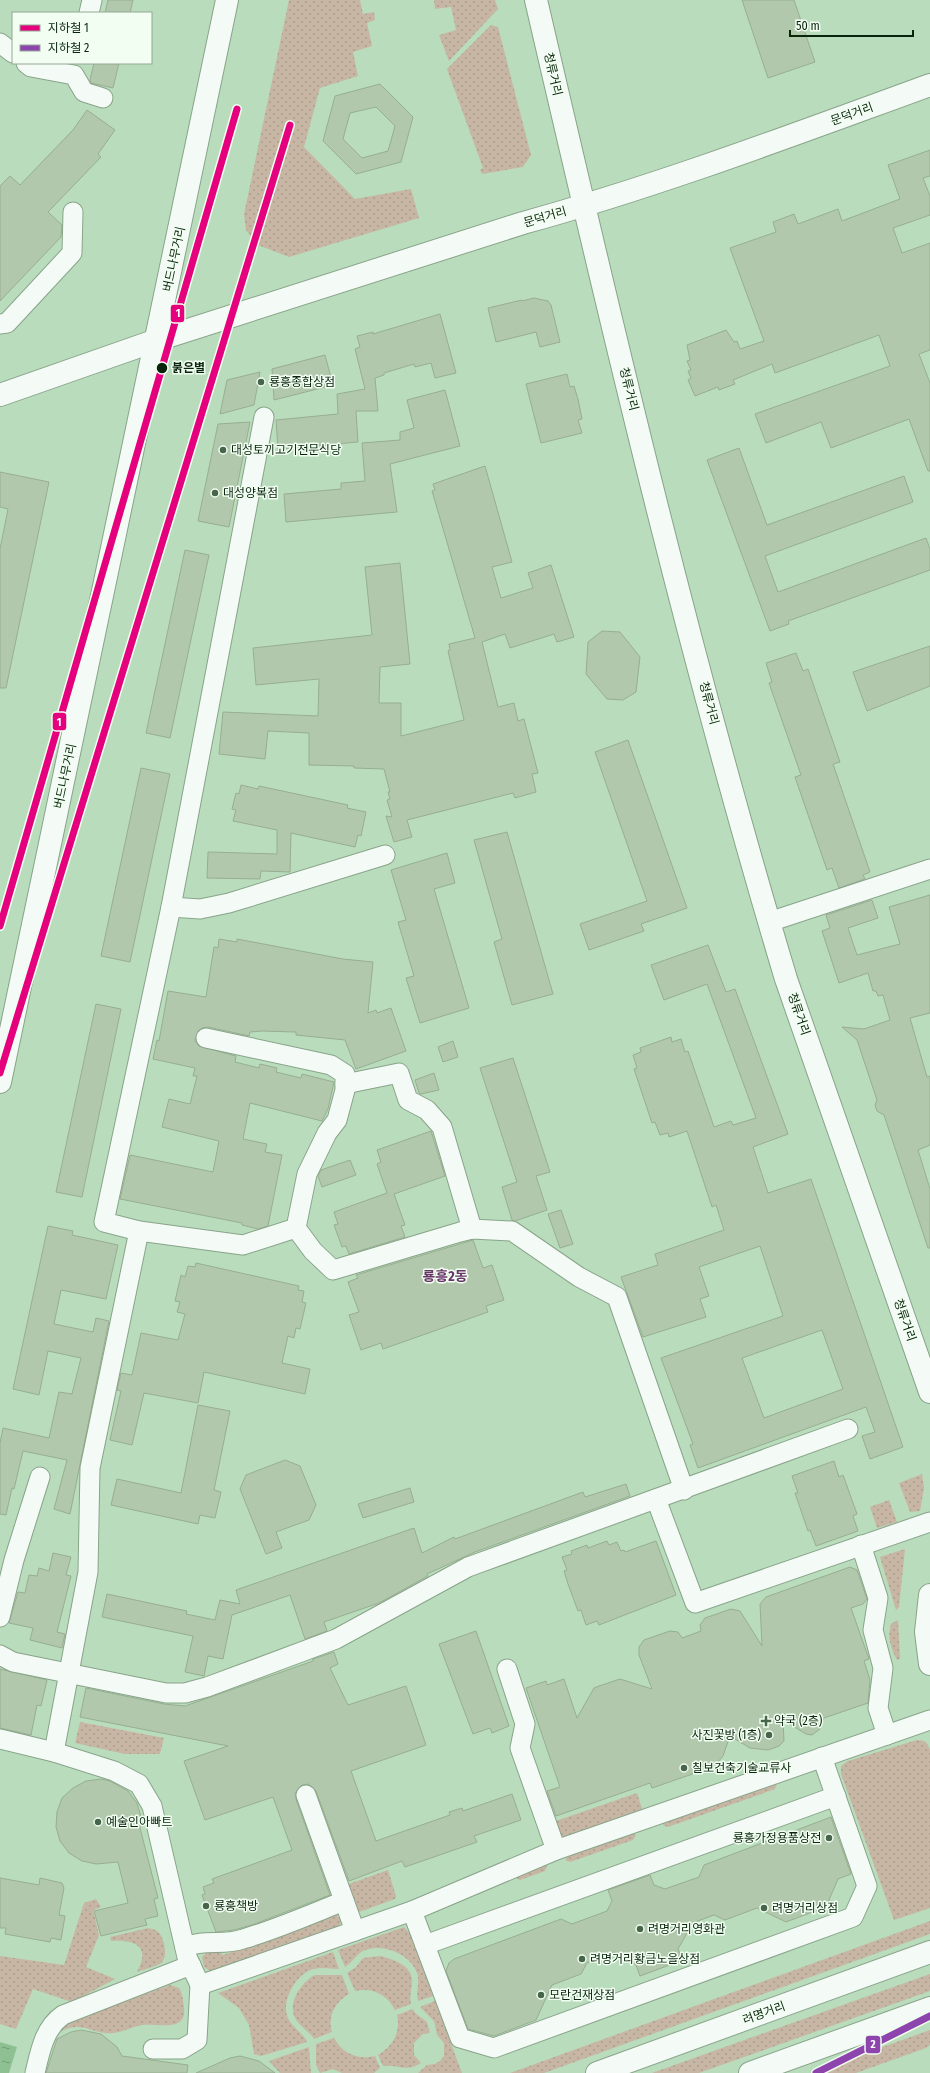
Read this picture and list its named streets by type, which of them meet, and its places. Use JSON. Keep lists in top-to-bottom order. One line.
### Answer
{"streets":{"main road":["청류거리","문덕거리","버드나무거리","려명거리"]},"crossings":[["청류거리","문덕거리"],["문덕거리","버드나무거리"]],"districts":["룡흥2동"],"places":{"other":["붉은별","룡흥종합상점","대성토끼고기전문식당","대성양복점","사진꽃방 (1층)","칠보건축기술교류사","예술인아빠트","룡흥가정용품상전","룡흥책방","려명거리상점","려명거리영화관","려명거리황금노을상점","모란건재상점"],"health":["약국 (2층)"]},"lines":["metro line 1","metro line 2"],"legend":["지하철 1","지하철 2"],"scale_bar":"50 m"}
